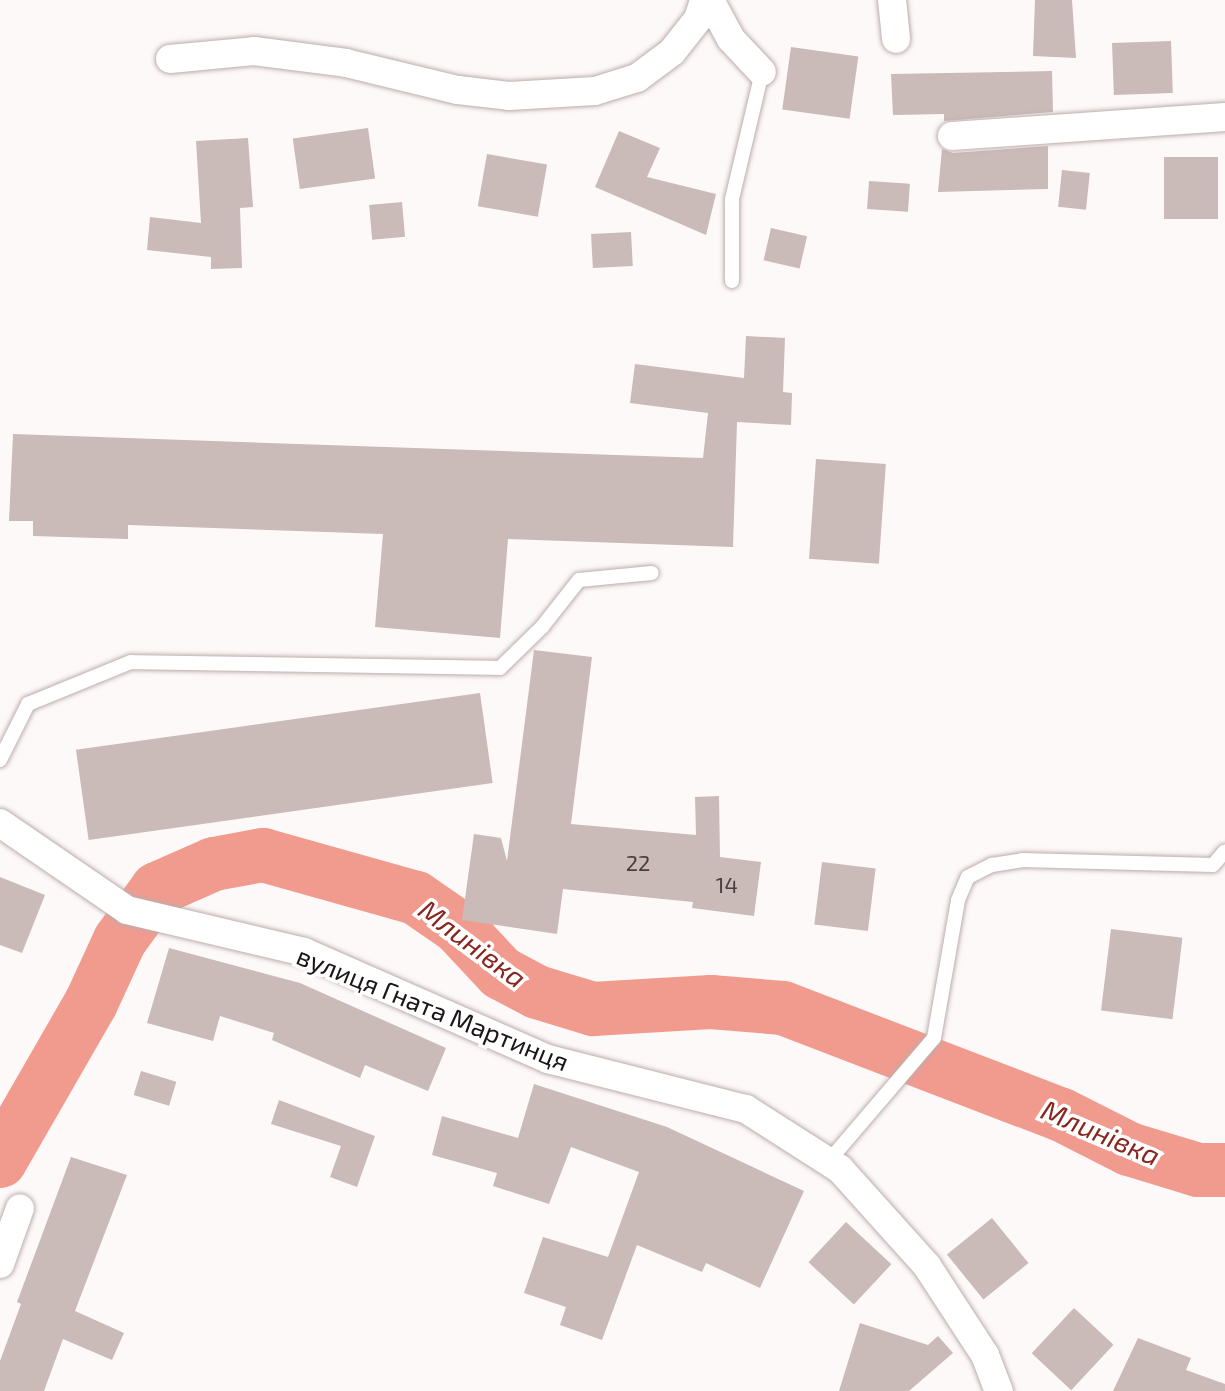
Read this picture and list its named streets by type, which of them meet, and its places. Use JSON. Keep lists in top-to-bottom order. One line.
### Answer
{"streets":{"street":["вулиця Гната Мартинця"]},"water":["Млинівка"],"house_numbers":["22","14"]}
